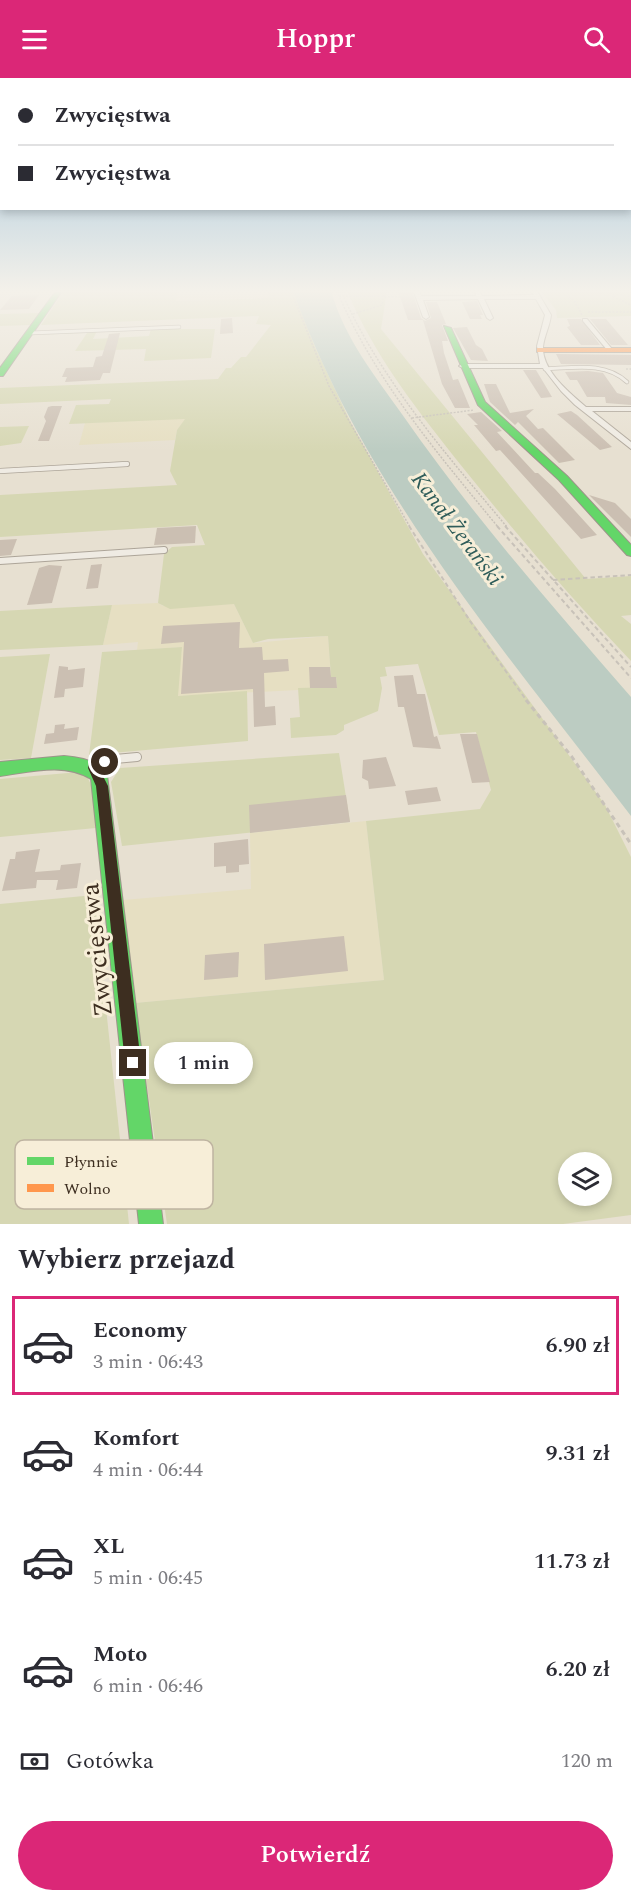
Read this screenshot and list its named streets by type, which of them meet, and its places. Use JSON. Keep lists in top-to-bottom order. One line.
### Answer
{"streets":{"street":["Zwycięstwa"]},"water":["Kanał Żerański"],"legend":["Płynnie","Wolno"],"page":{"header":"Hoppr","banner":["Zwycięstwa","Zwycięstwa"],"bubble":"1 min","heading":"Wybierz przejazd","list":[{"name":"Economy","note":"3 min · 06:43","value":"6.90 zł"},{"name":"Komfort","note":"4 min · 06:44","value":"9.31 zł"},{"name":"XL","note":"5 min · 06:45","value":"11.73 zł"},{"name":"Moto","note":"6 min · 06:46","value":"6.20 zł"}],"pay":["Gotówka","120 m"],"buttons":"Potwierdź"}}
